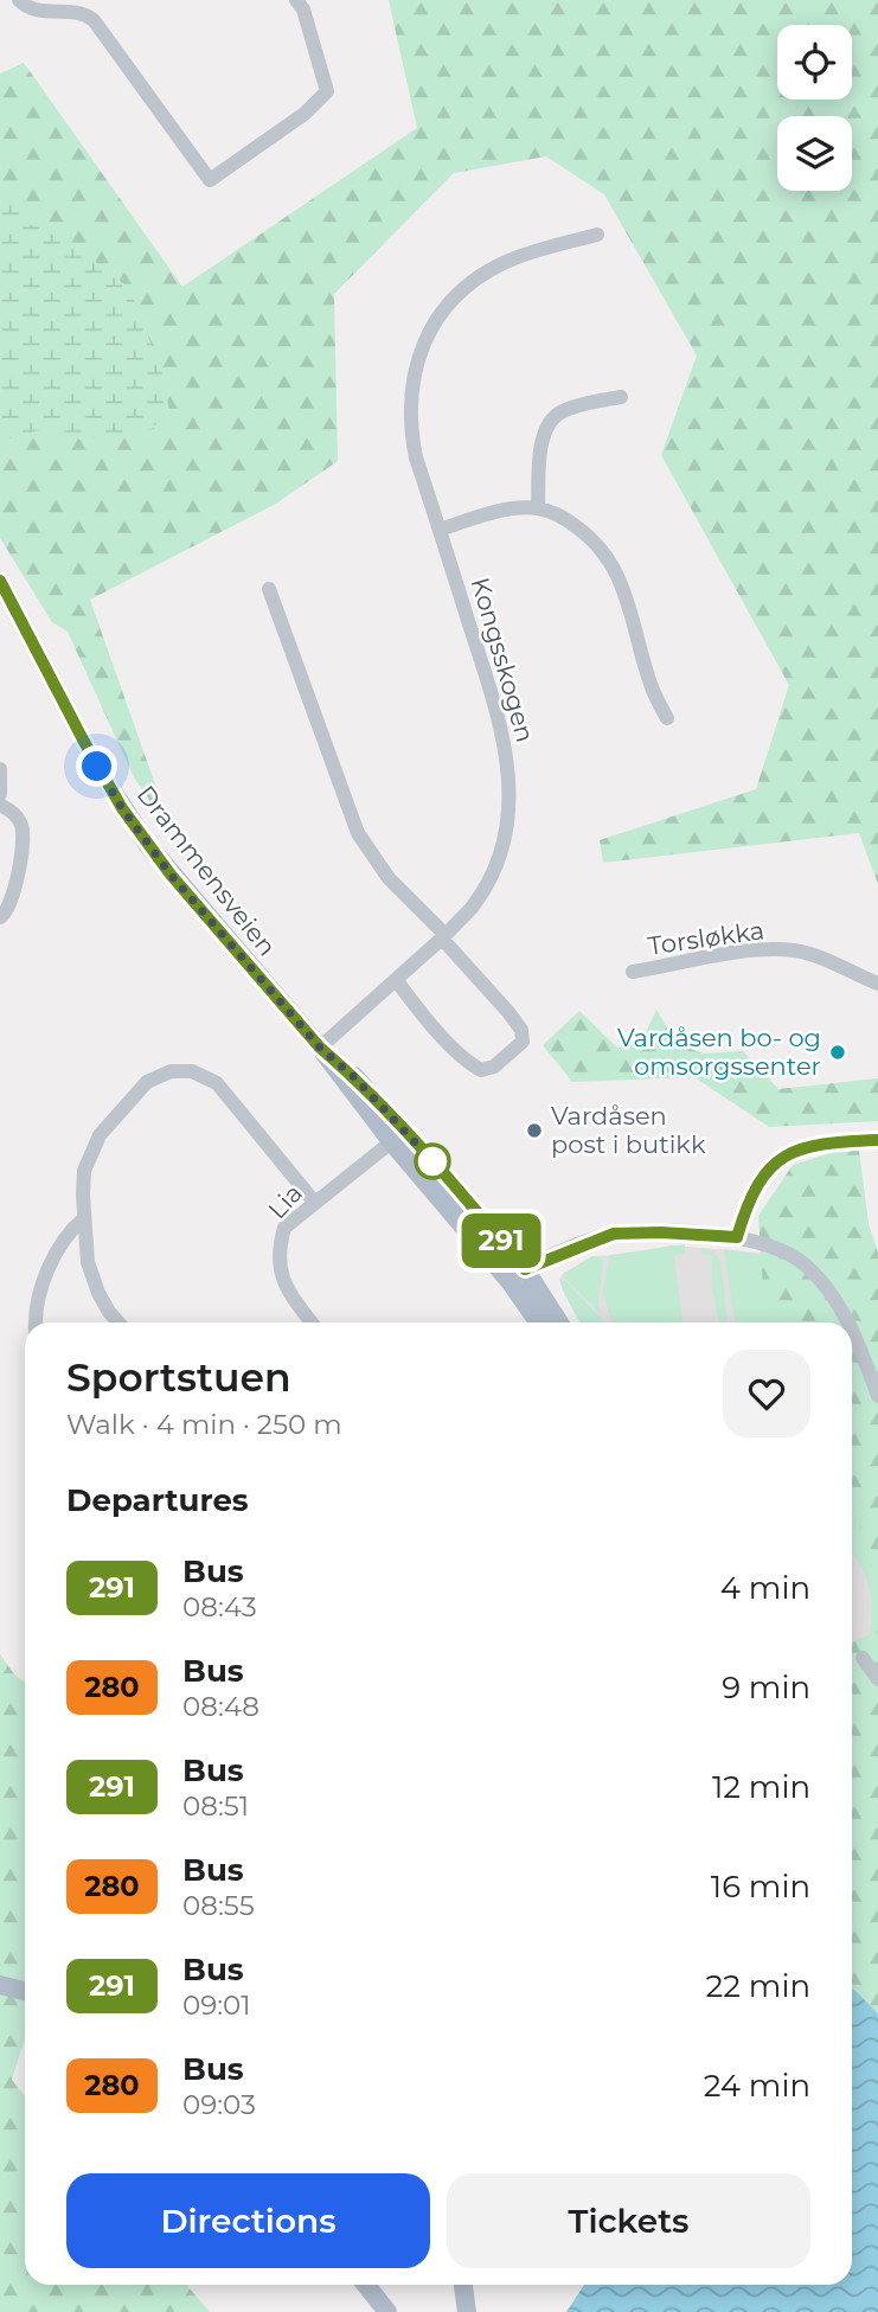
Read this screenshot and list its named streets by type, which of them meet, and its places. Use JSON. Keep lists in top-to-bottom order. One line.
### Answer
{"streets":{"main road":["Drammensveien"],"street":["Kongsskogen","Torsløkka","Lia"]},"crossings":[["Kongsskogen","Drammensveien"],["Drammensveien","Lia"]],"places":["Vardåsen bo- og omsorgssenter","Vardåsen post i butikk"],"lines":["bus line 291"],"page":{"on_map":"291","heading":[["Sportstuen","Walk · 4 min · 250 m"],"Departures"],"list":[{"mark":"291","name":"Bus","note":"08:43","value":"4 min"},{"mark":"280","name":"Bus","note":"08:48","value":"9 min"},{"mark":"291","name":"Bus","note":"08:51","value":"12 min"},{"mark":"280","name":"Bus","note":"08:55","value":"16 min"},{"mark":"291","name":"Bus","note":"09:01","value":"22 min"},{"mark":"280","name":"Bus","note":"09:03","value":"24 min"}],"buttons":["Directions","Tickets"]}}
